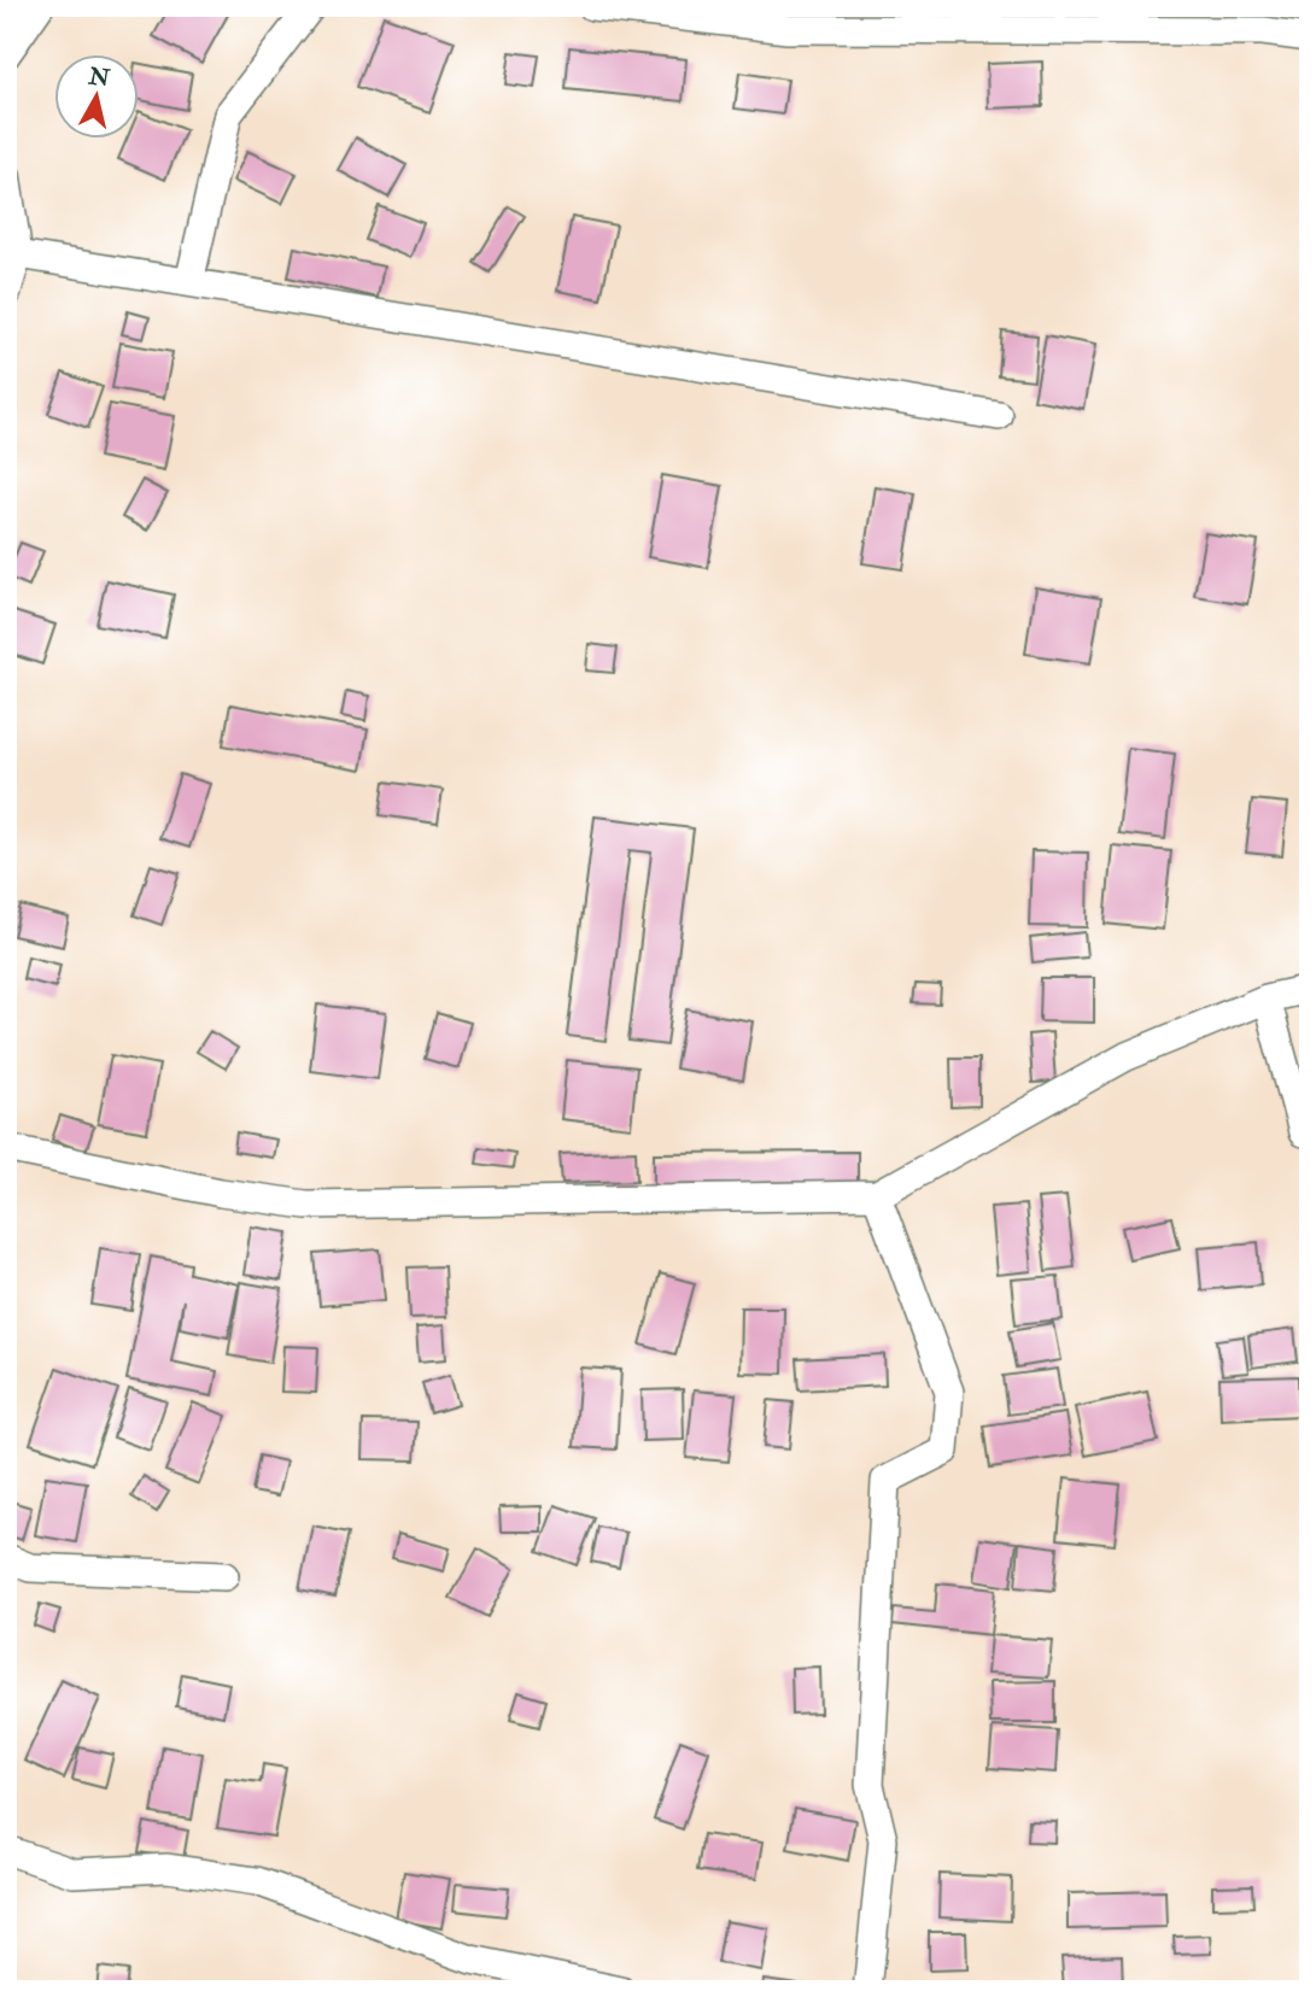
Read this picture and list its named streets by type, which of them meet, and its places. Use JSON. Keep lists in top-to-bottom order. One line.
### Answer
{"north":"top"}
